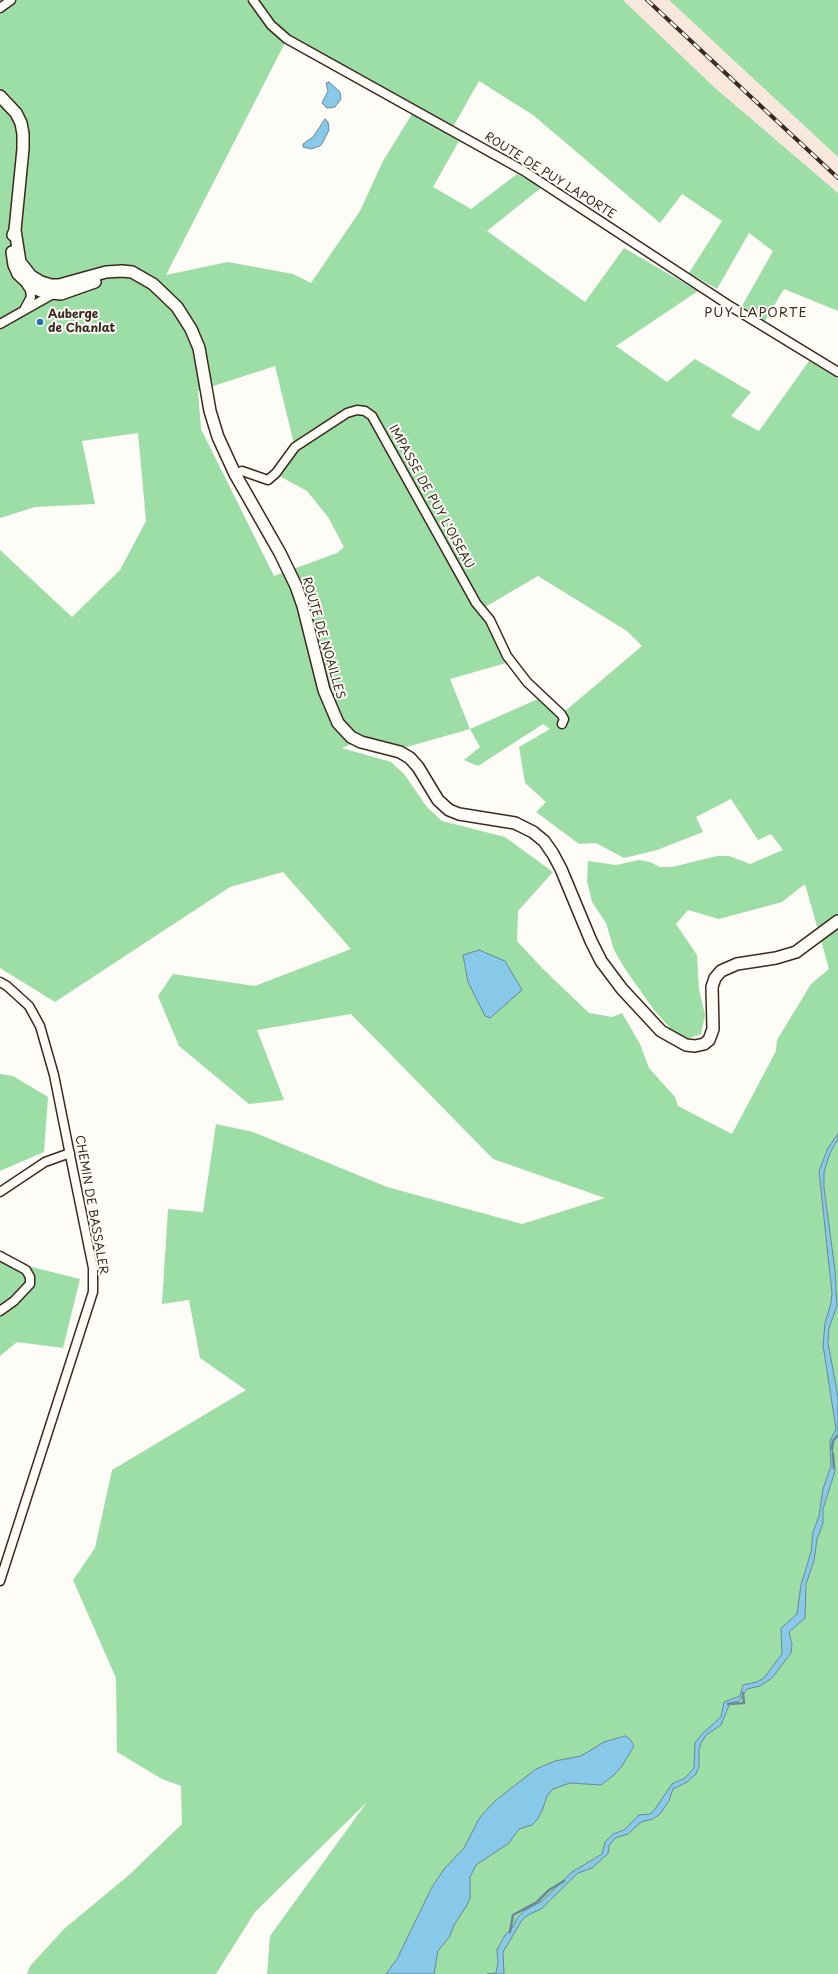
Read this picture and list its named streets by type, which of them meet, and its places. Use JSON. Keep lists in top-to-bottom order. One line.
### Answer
{"streets":{"main road":["ROUTE DE NOAILLES"],"street":["ROUTE DE PUY LAPORTE","IMPASSE DE PUY L'OISEAU","CHEMIN DE BASSALER"]},"crossings":[["IMPASSE DE PUY L'OISEAU","ROUTE DE NOAILLES"]],"districts":["PUY LAPORTE"],"places":["Auberge de Chanlat"]}
